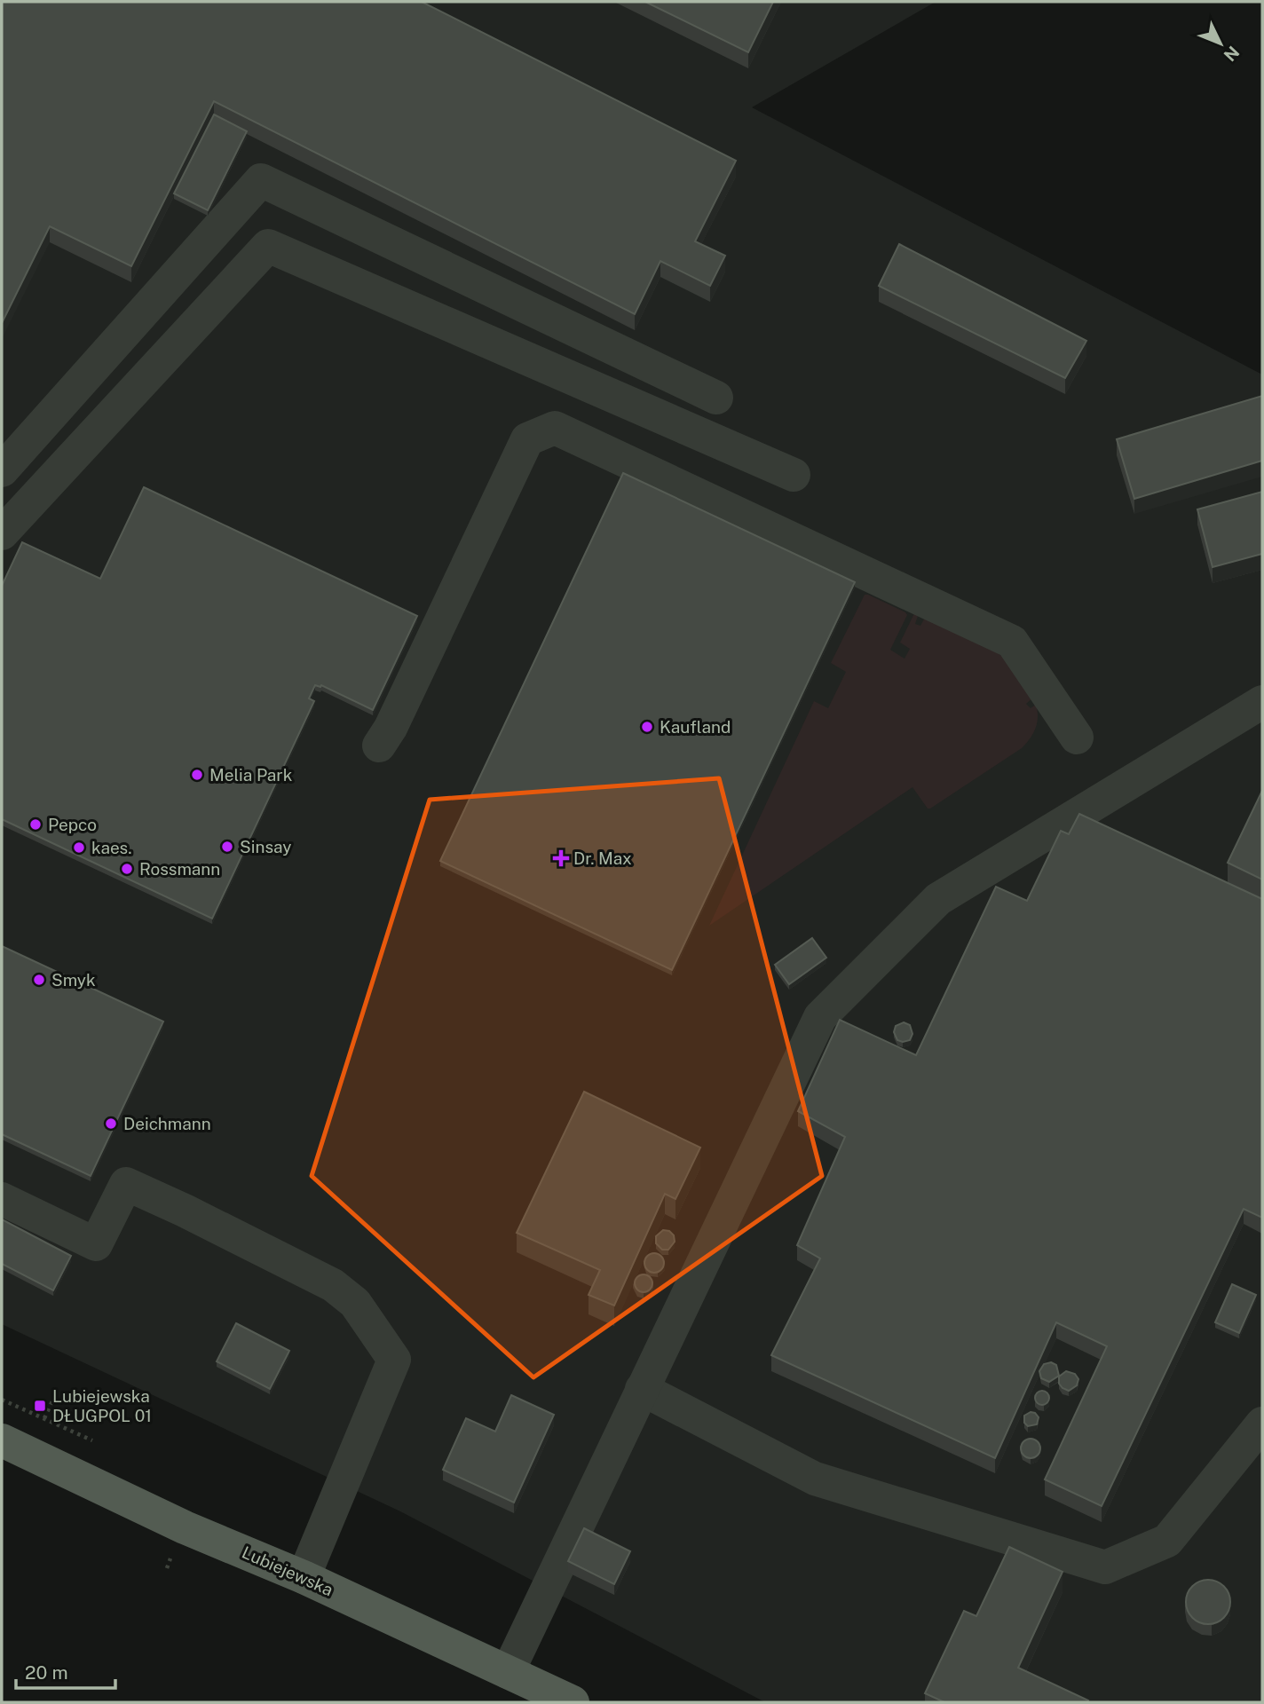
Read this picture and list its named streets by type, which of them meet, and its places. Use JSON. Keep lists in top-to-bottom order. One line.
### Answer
{"streets":{"main road":["Lubiejewska"]},"places":{"other":["Kaufland","Melia Park","Pepco","Sinsay","kaes.","Rossmann","Smyk","Deichmann"],"health":["Dr. Max"],"transit":["Lubiejewska DŁUGPOL 01"]},"scale_bar":"20 m","north":"bottom right"}
